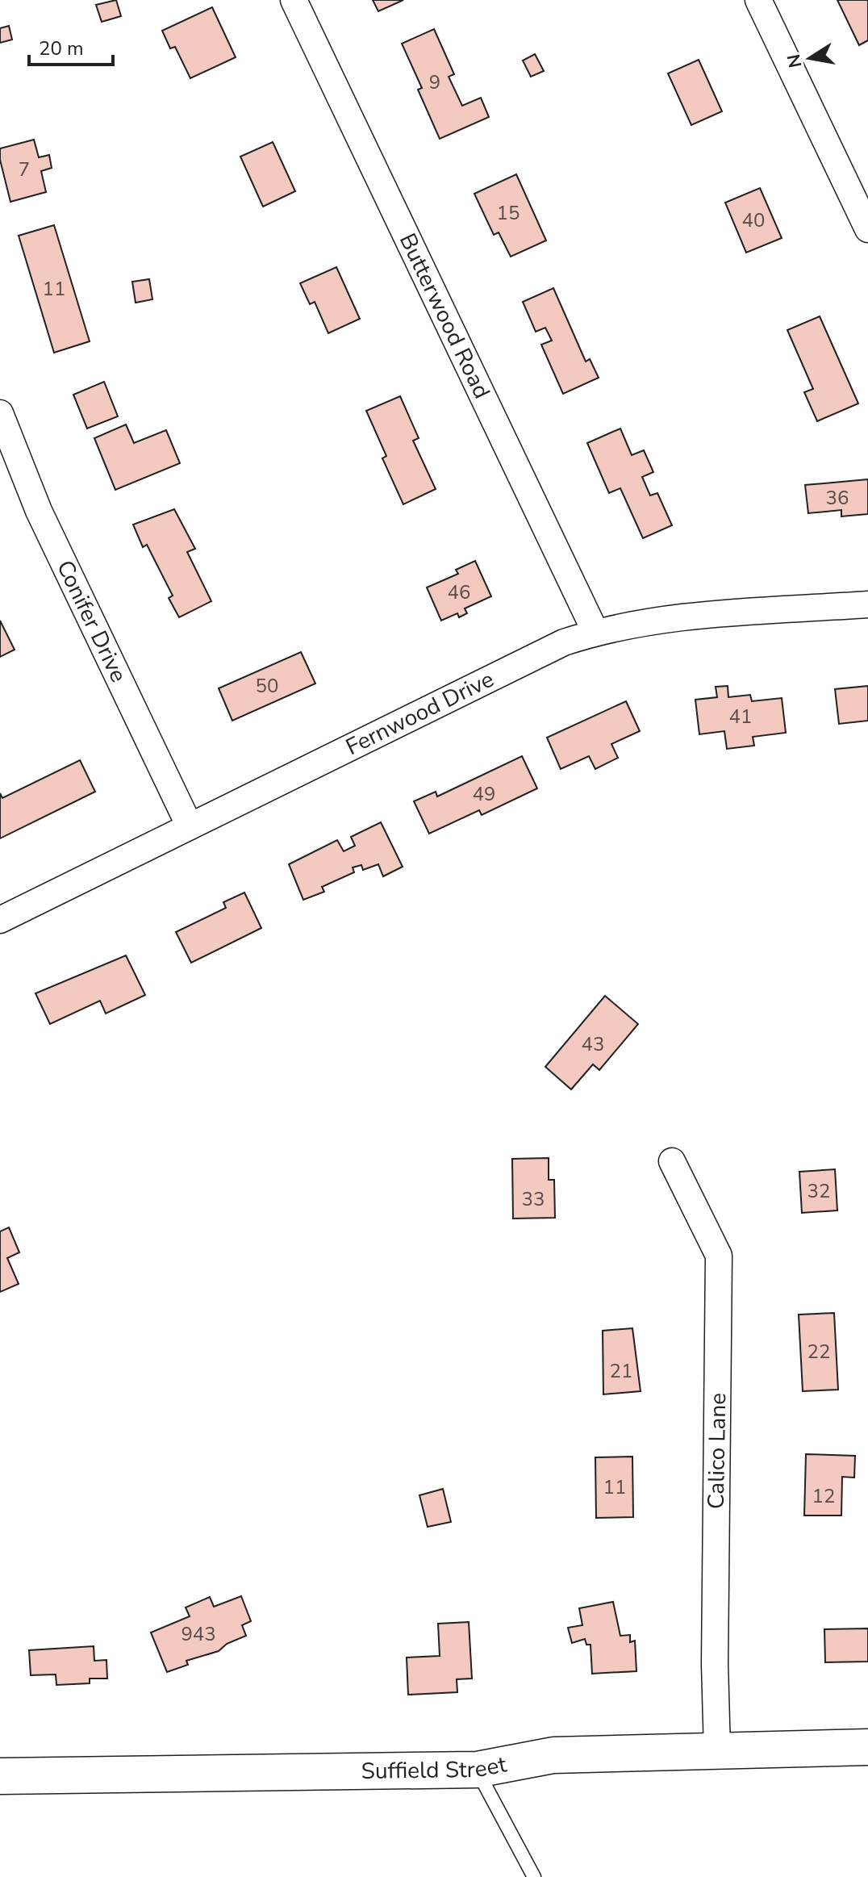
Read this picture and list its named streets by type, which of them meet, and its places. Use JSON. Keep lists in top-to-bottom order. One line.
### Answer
{"streets":{"main road":["Suffield Street"],"street":["Butterwood Road","Conifer Drive","Fernwood Drive","Calico Lane"]},"crossings":[["Butterwood Road","Fernwood Drive"],["Conifer Drive","Fernwood Drive"],["Calico Lane","Suffield Street"]],"house_numbers":["9","7","15","40","11","36","46","50","41","49","43","32","33","22","21","11","12","943"],"scale_bar":"20 m","north":"left"}
